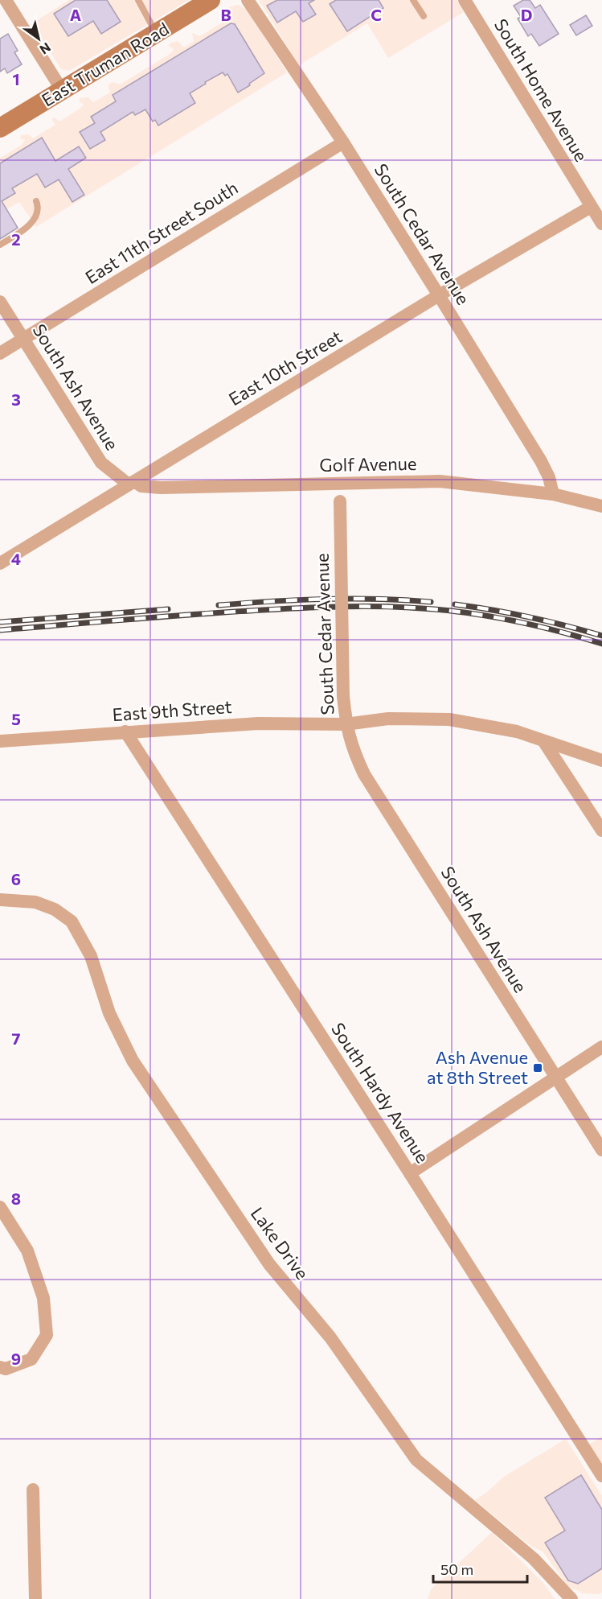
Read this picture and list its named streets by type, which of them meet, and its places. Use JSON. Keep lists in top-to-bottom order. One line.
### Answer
{"streets":{"main road":["East Truman Road"],"street":["South Home Avenue","East 11th Street South","South Cedar Avenue","East 10th Street","South Ash Avenue","Golf Avenue","East 9th Street","South Hardy Avenue","Lake Drive"]},"crossings":[["South Home Avenue","East 10th Street"],["East 11th Street South","South Cedar Avenue"],["East 11th Street South","South Ash Avenue"],["South Cedar Avenue","East 10th Street"],["South Cedar Avenue","South Ash Avenue"],["South Cedar Avenue","Golf Avenue"],["South Cedar Avenue","East 9th Street"],["East 10th Street","South Ash Avenue"],["East 10th Street","Golf Avenue"],["South Ash Avenue","Golf Avenue"],["South Ash Avenue","East 9th Street"],["East 9th Street","South Hardy Avenue"]],"places":{"transit":["Ash Avenue at 8th Street"]},"scale_bar":"50 m","north":"bottom right","grid":{"columns":["A","B","C","D"],"rows":["1","2","3","4","5","6","7","8","9"]}}
